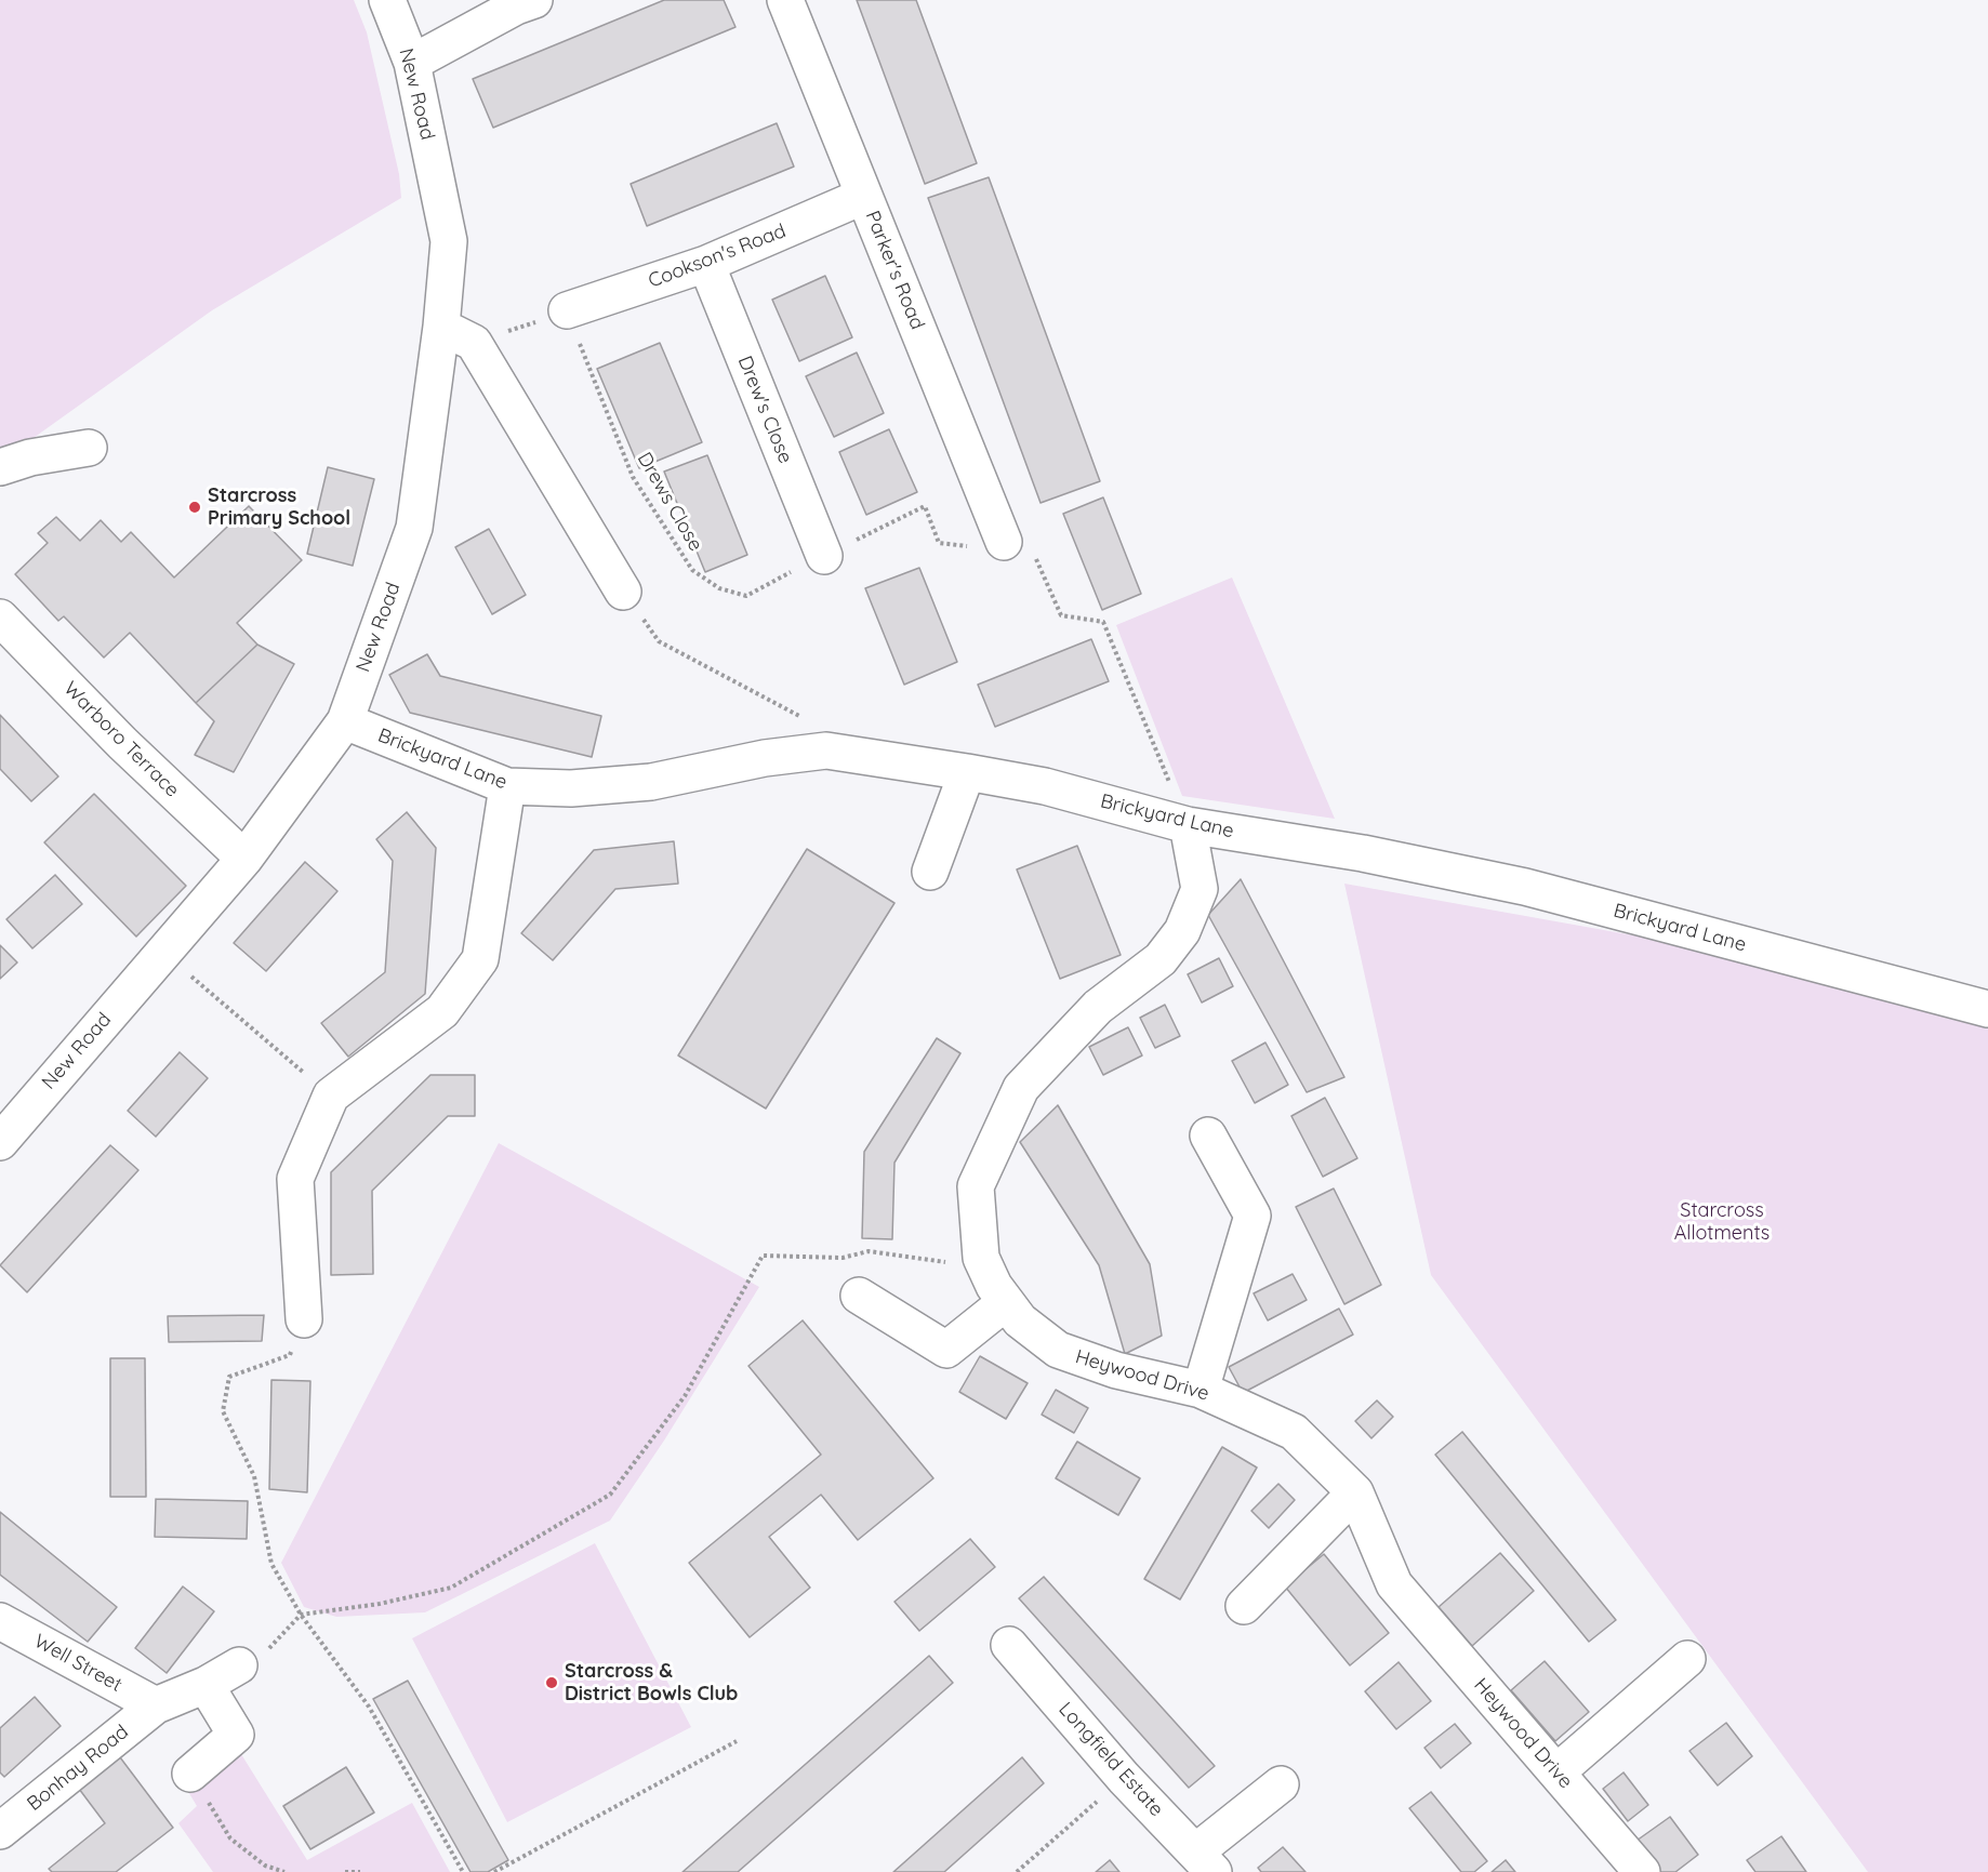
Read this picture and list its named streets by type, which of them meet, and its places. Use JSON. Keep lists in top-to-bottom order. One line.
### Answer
{"streets":{"street":["New Road","Cookson's Road","Parker's Road","Drew's Close","Warboro Terrace","Brickyard Lane","Heywood Drive","Well Street","Longfield Estate","Bonhay Road"],"path":["Drews Close"]},"crossings":[["New Road","Warboro Terrace"],["New Road","Brickyard Lane"],["Cookson's Road","Parker's Road"],["Cookson's Road","Drew's Close"],["Cookson's Road","Drews Close"],["Parker's Road","Drews Close"],["Drew's Close","Drews Close"],["Brickyard Lane","Heywood Drive"],["Well Street","Bonhay Road"]],"parks":["Starcross Allotments"],"places":["Starcross Primary School","Starcross & District Bowls Club"]}
